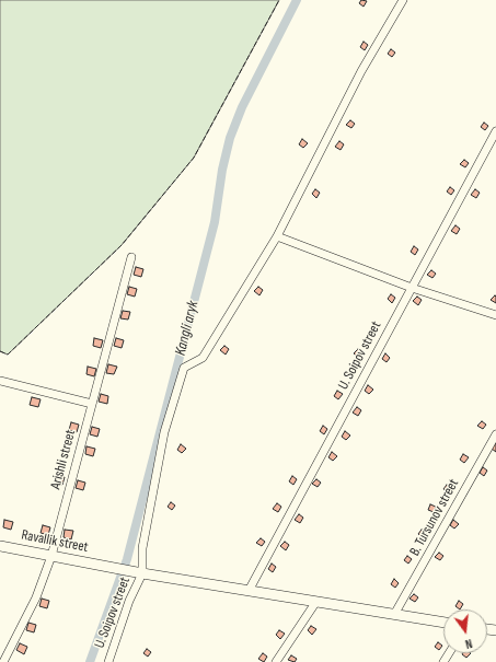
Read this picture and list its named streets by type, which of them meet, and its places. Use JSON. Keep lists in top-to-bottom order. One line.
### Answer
{"streets":{"street":["U. Soipov street","Arishli street","B. Tursunov street","Ravallik street"]},"crossings":[["U. Soipov street","Ravallik street"],["Arishli street","Ravallik street"],["B. Tursunov street","Ravallik street"]],"water":["Kangli aryk"],"north":"bottom"}
